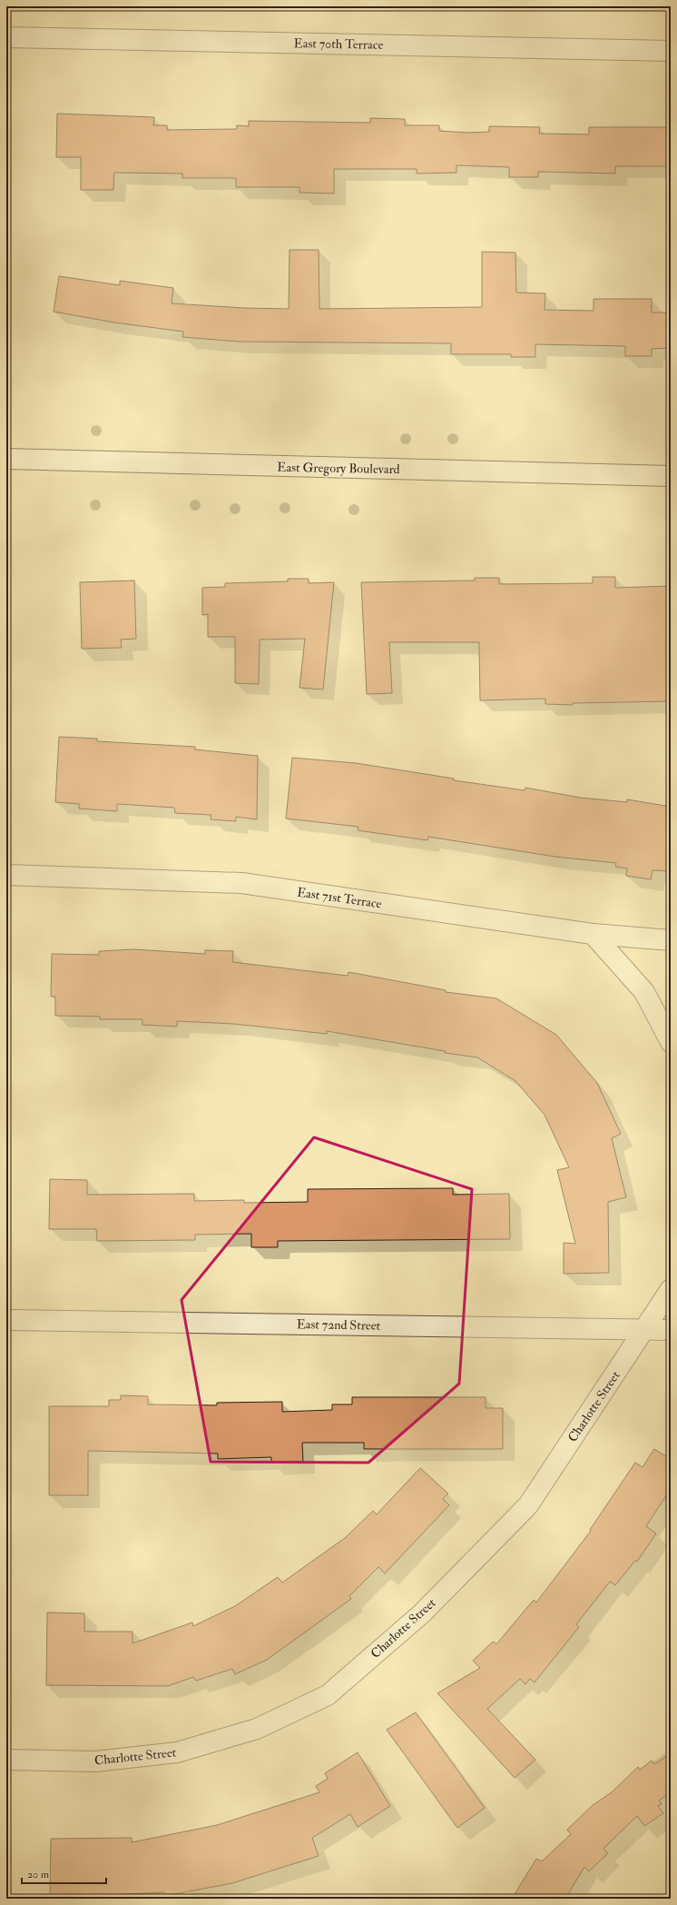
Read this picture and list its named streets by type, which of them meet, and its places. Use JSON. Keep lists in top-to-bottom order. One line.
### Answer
{"streets":{"street":["East 70th Terrace","East Gregory Boulevard","East 71st Terrace","East 72nd Street","Charlotte Street"]},"crossings":[["East 72nd Street","Charlotte Street"]],"scale_bar":"20 m"}
